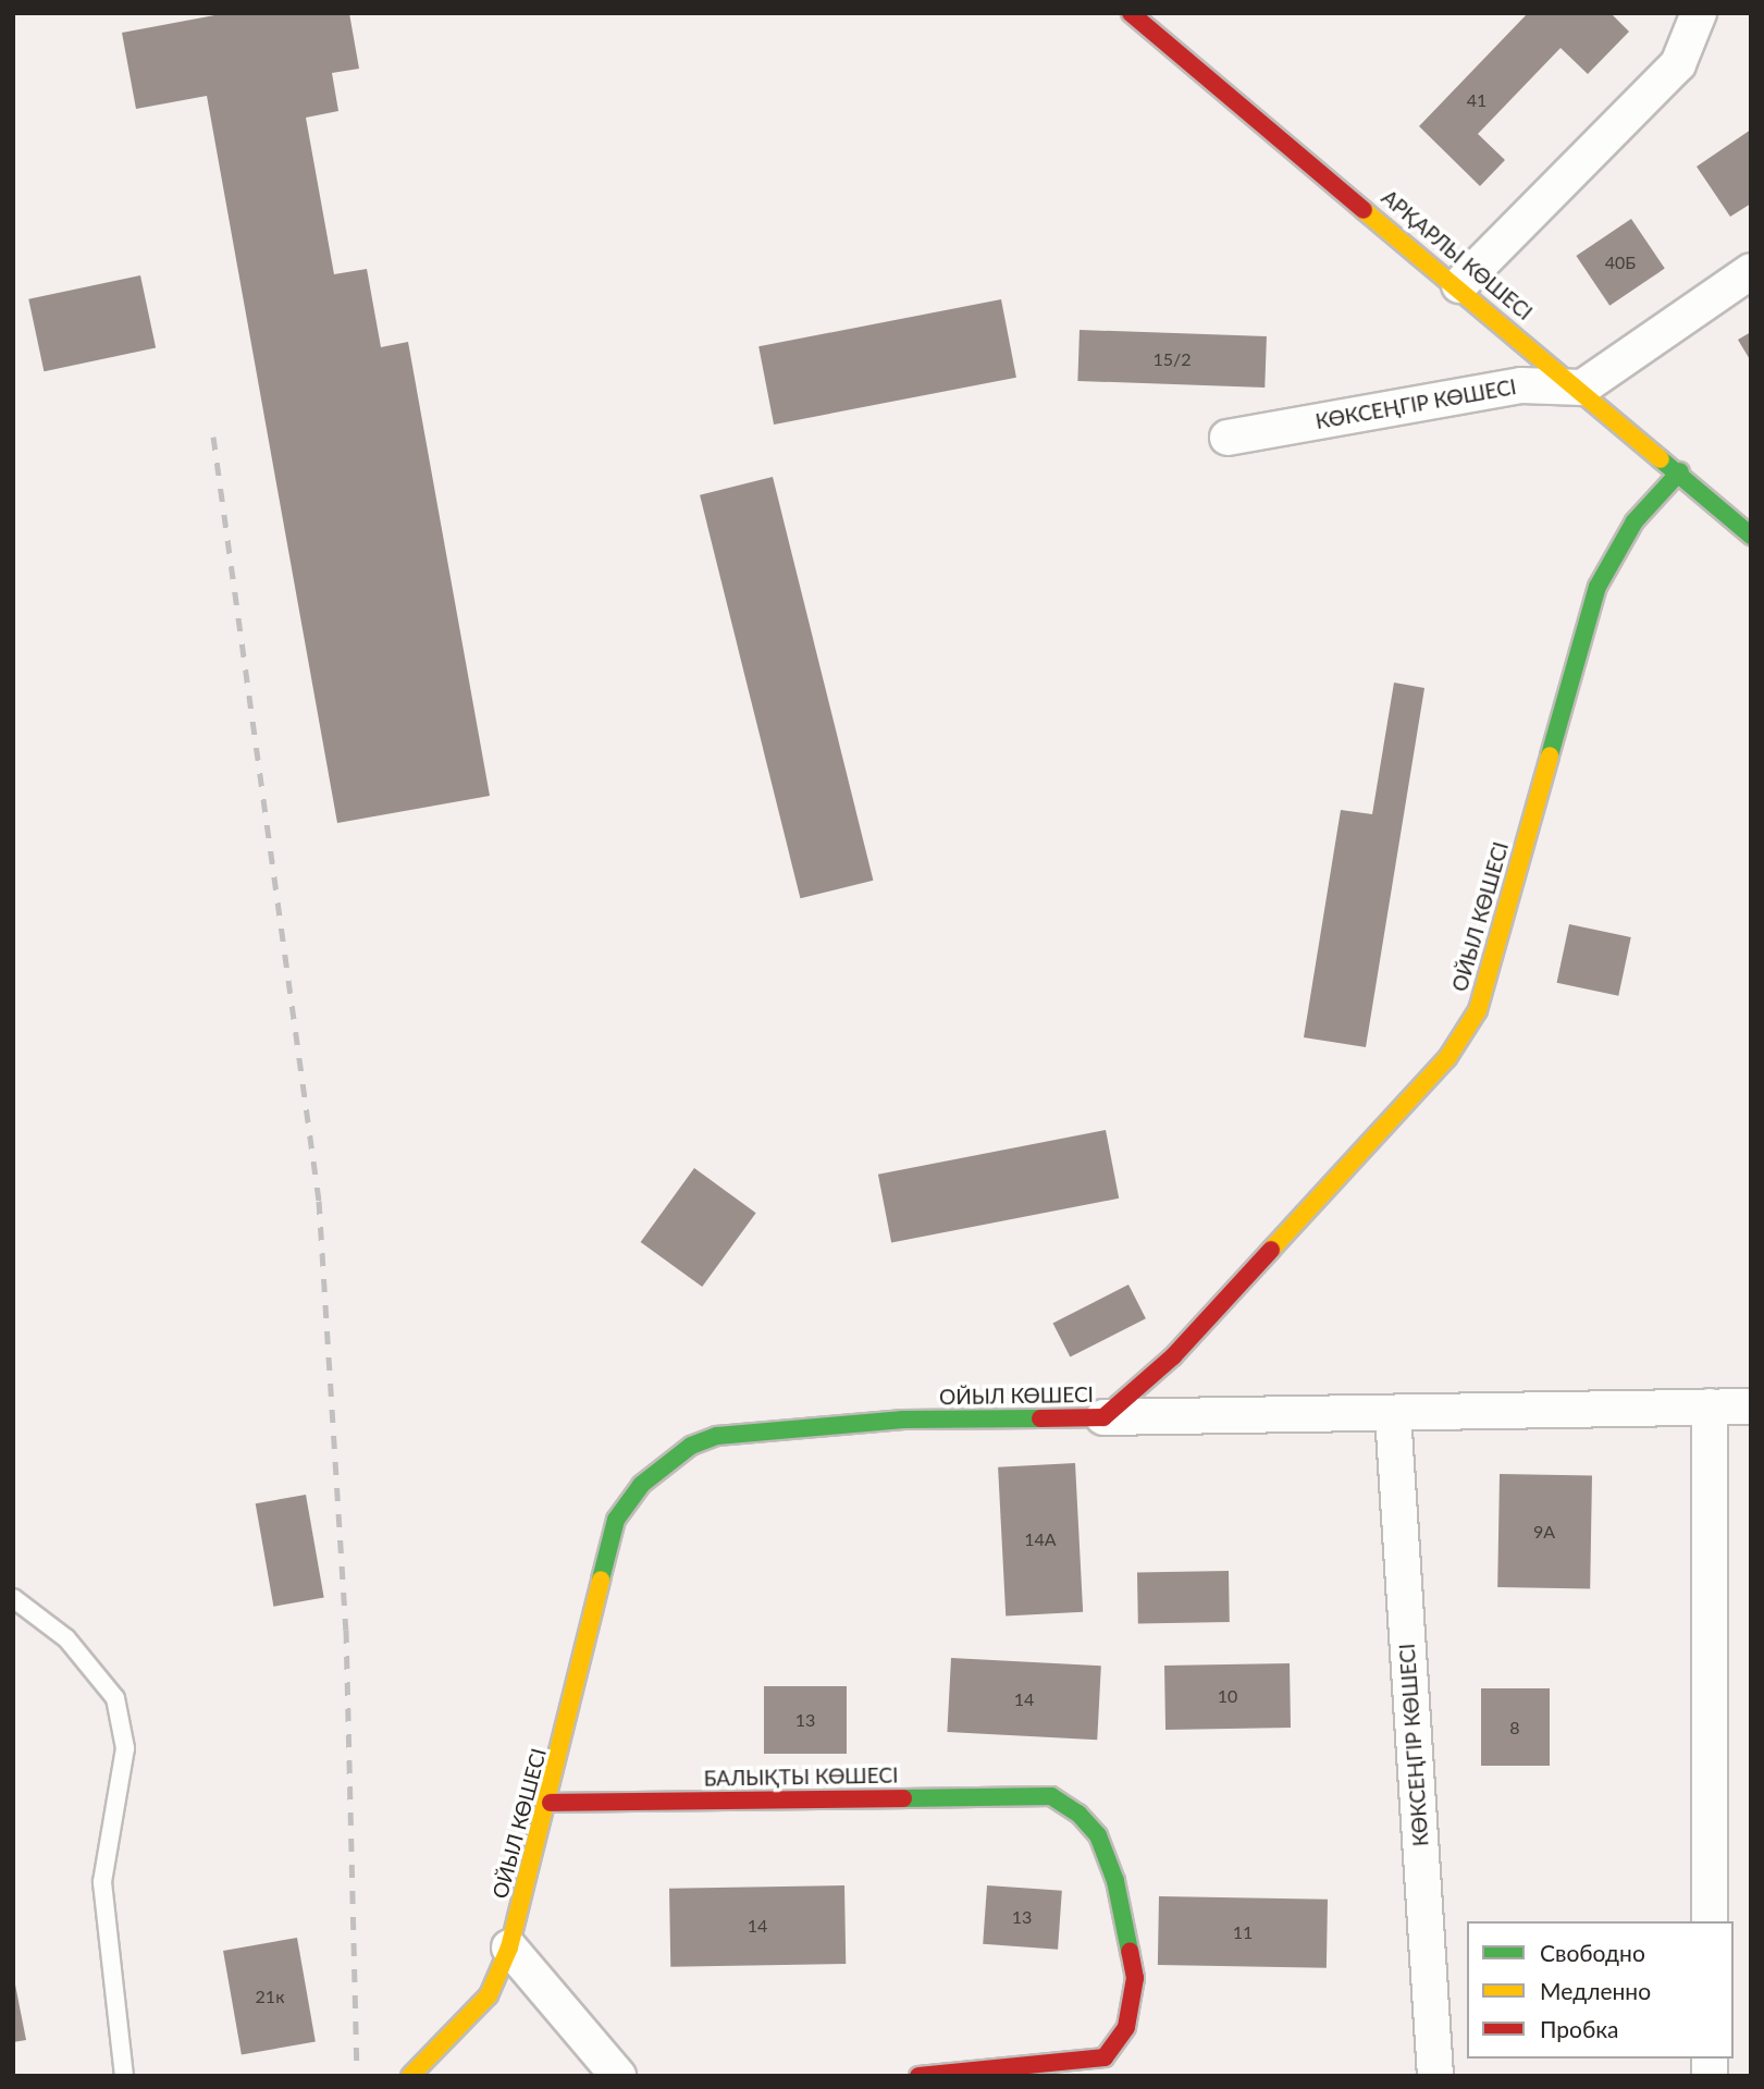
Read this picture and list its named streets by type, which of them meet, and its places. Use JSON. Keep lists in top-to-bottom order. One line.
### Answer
{"streets":{"street":["АРҚАРЛЫ КӨШЕСІ","КӨКСЕҢГІР КӨШЕСІ","ОЙЫЛ КӨШЕСІ","БАЛЫҚТЫ КӨШЕСІ"]},"crossings":[["АРҚАРЛЫ КӨШЕСІ","КӨКСЕҢГІР КӨШЕСІ"],["АРҚАРЛЫ КӨШЕСІ","ОЙЫЛ КӨШЕСІ"],["ОЙЫЛ КӨШЕСІ","БАЛЫҚТЫ КӨШЕСІ"]],"house_numbers":["41","40Б","15/2","9А","14А","10","14","13","8","13","14","11","21к"],"legend":["Свободно","Медленно","Пробка"]}
